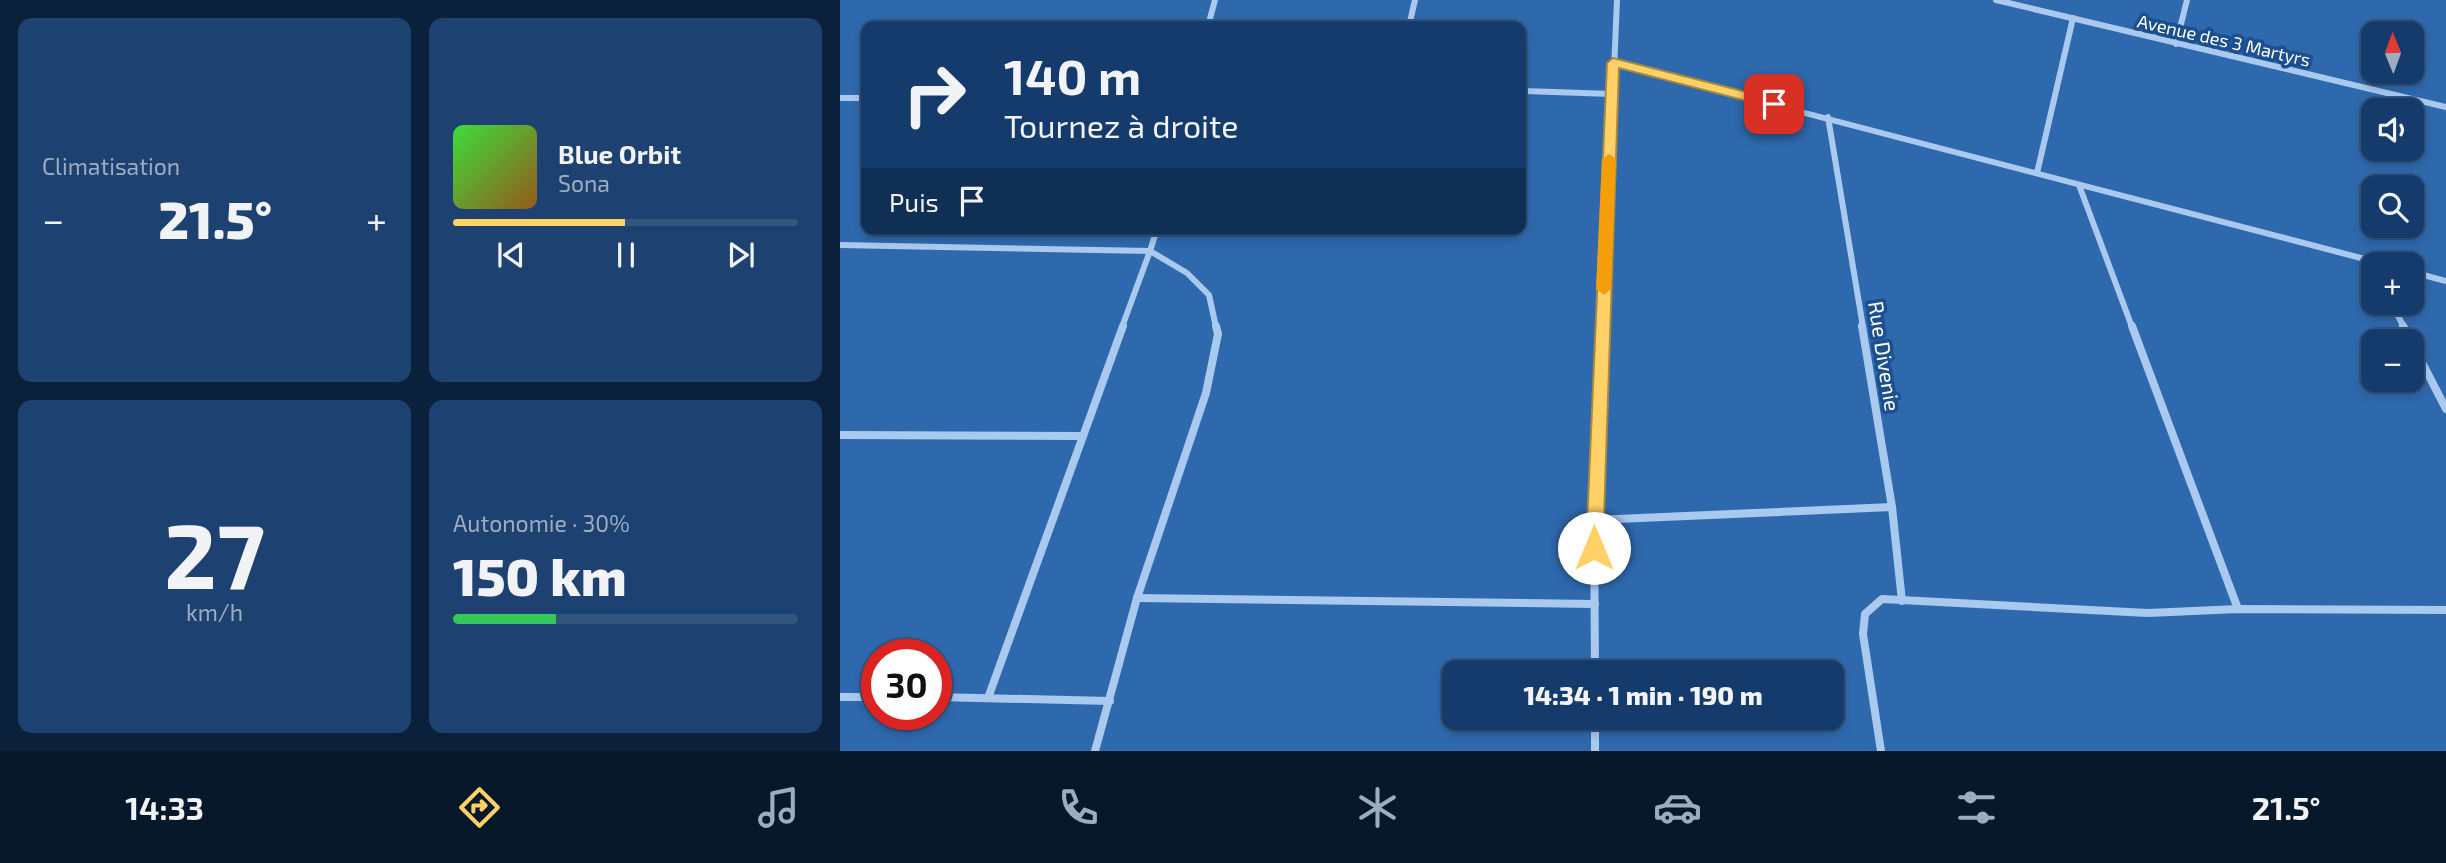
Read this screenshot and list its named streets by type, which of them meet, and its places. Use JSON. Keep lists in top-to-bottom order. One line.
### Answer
{"streets":{"street":["Avenue des 3 Martyrs","Rue Divenie"]},"north":"top","page":{"tile":["Climatisation",["27","km/h"],["Autonomie · 30%","150 km"]],"map_buttons":["+","−"],"turn":["140 m","Tournez à droite"],"song":["Blue Orbit","Sona"],"then":"Puis","heat":["−","21.5°","+"],"limit":"30","trip":"14:34 · 1 min · 190 m","tabs":["14:33","21.5°"]}}
